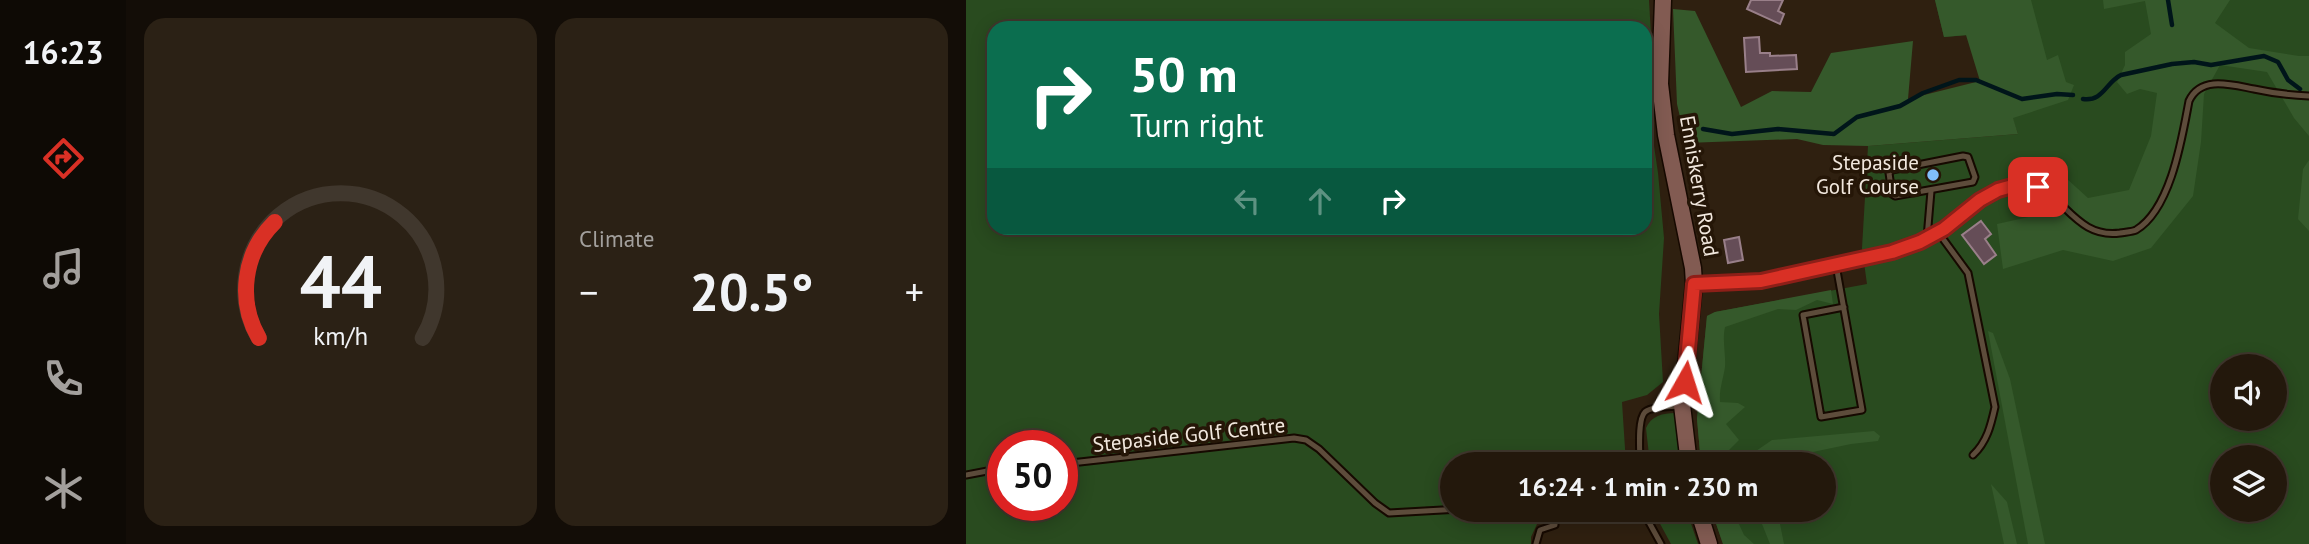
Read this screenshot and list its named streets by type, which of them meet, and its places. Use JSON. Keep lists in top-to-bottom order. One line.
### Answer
{"streets":{"main road":["Enniskerry Road"],"lane":["Stepaside Golf Centre"]},"places":["Stepaside Golf Course"],"page":{"tabs":"16:23","tile":"Climate","turn":["50 m","Turn right"],"heat":["−","20.5°","+"],"limit":"50","trip":"16:24 · 1 min · 230 m","gauge":["44","km/h"]}}
